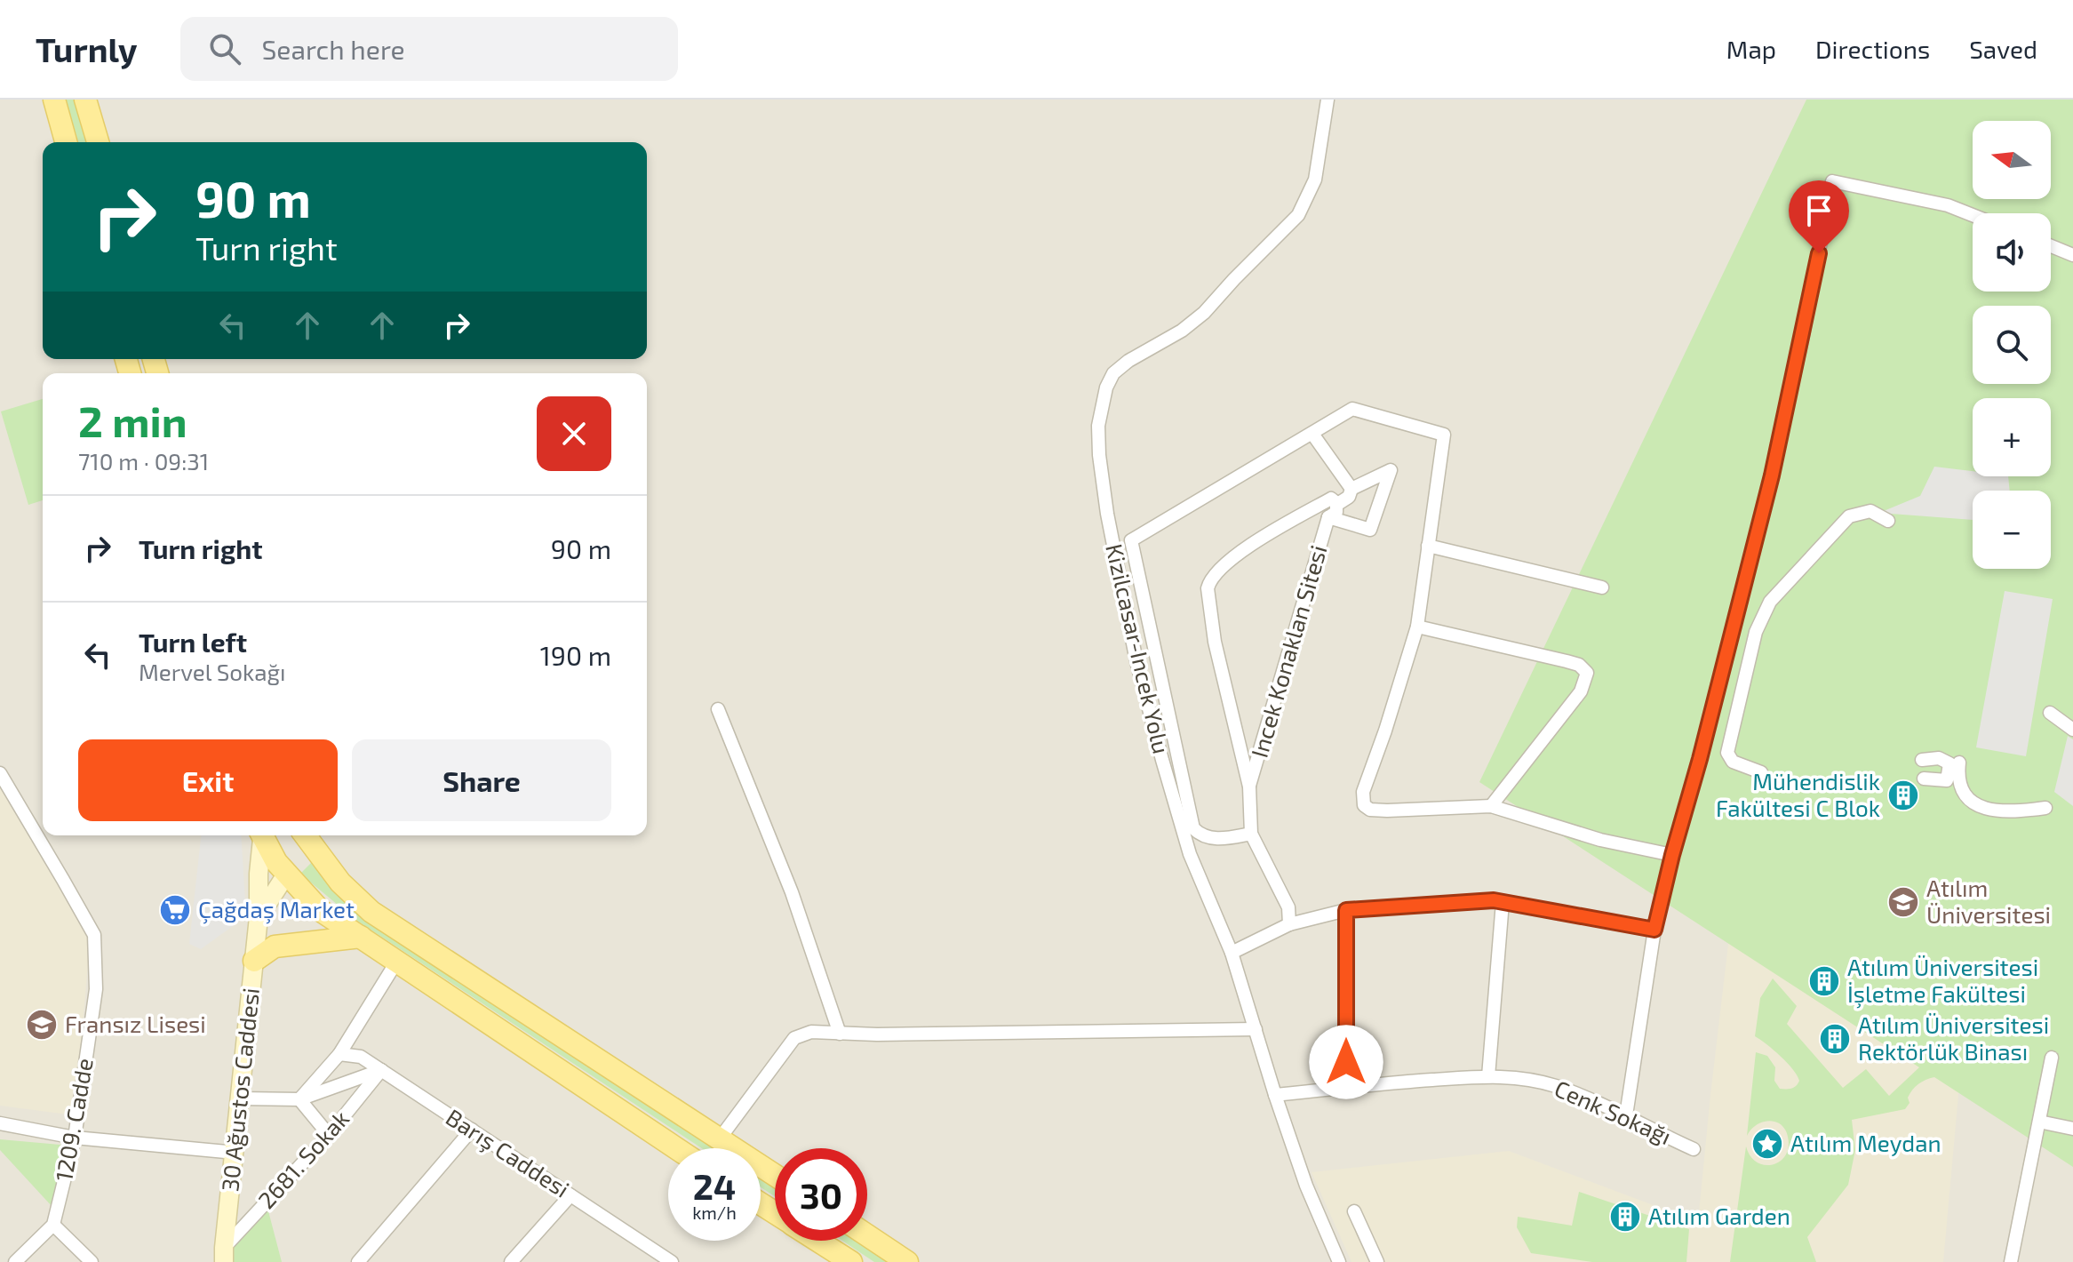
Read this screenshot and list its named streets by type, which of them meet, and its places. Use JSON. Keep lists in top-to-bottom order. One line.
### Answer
{"streets":{"main road":["30 Ağustos Caddesi"],"street":["Kizilcasar-Incek Yolu","Incek Konaklan Sitesi","Cenk Sokağı","1209. Cadde","Barış Caddesi","2681. Sokak"]},"crossings":[["Kizilcasar-Incek Yolu","Cenk Sokağı"],["30 Ağustos Caddesi","2681. Sokak"],["Barış Caddesi","2681. Sokak"]],"places":{"building":["Mühendislik Fakültesi C Blok","Atılım Üniversitesi İşletme Fakültesi","Atılım Üniversitesi Rektörlük Binası","Atılım Garden"],"school or university":["Atılım Üniversitesi","Fransız Lisesi"],"supermarket":["Çağdaş Market"],"place":["Atılım Meydan"]},"north":"left","page":{"header":"Turnly","search":"Search here","nav":["Map","Directions","Saved"],"map_buttons":["+","−"],"turn":["90 m","Turn right"],"heading":["2 min","710 m · 09:31"],"list":[{"name":"Turn right","value":"90 m"},{"name":"Turn left","note":"Mervel Sokağı","value":"190 m"}],"buttons":["Exit","Share"],"speed":"24 km/h","limit":"30"}}
